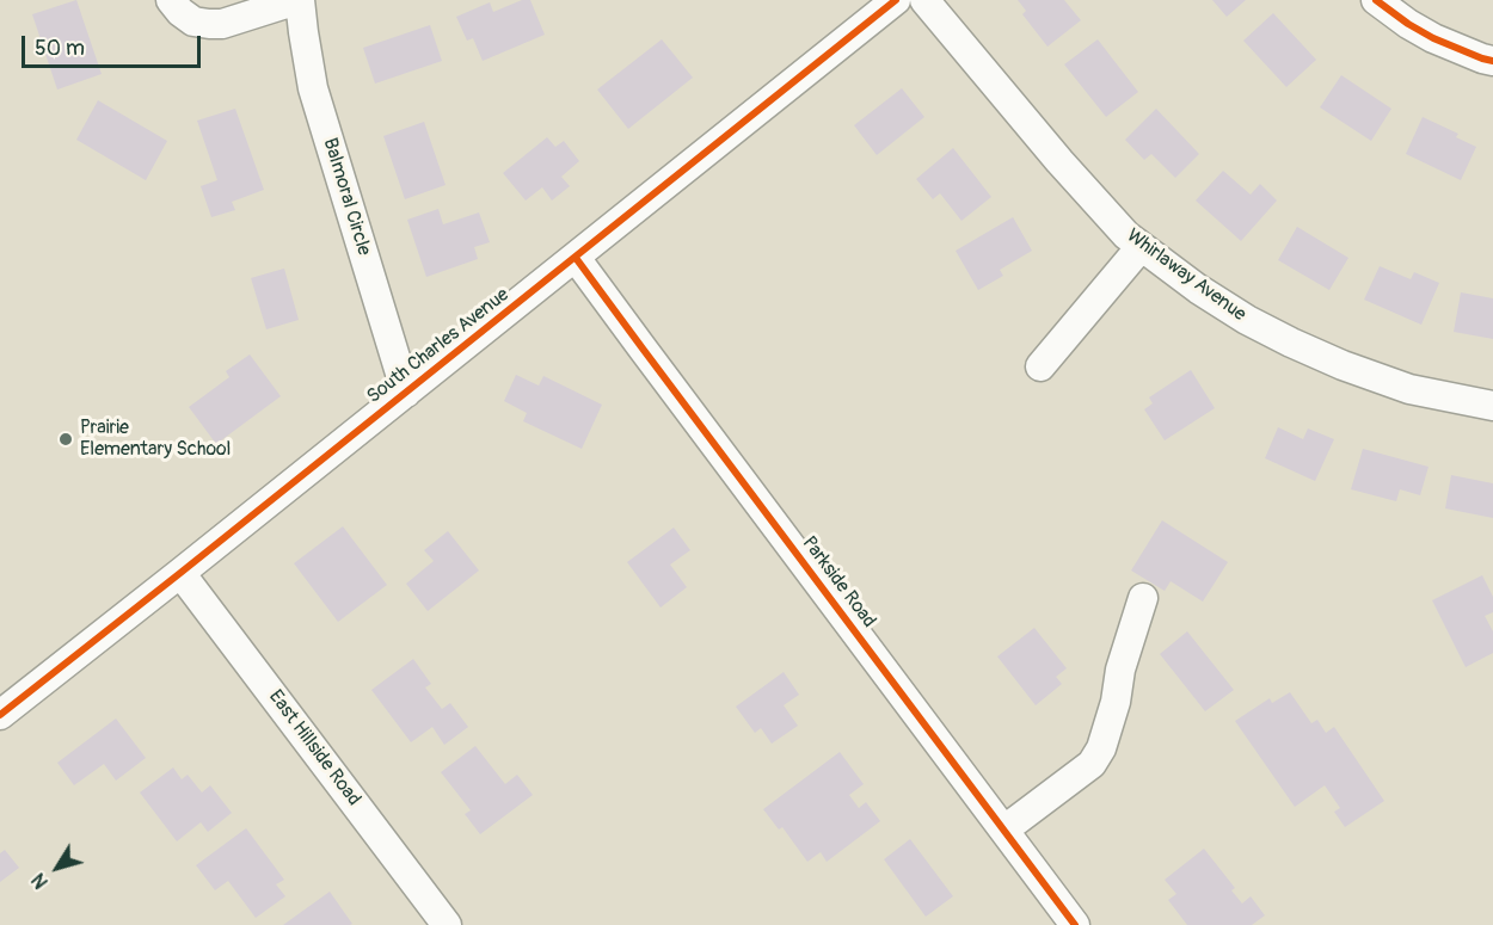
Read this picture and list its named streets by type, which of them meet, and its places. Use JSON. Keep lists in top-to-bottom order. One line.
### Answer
{"streets":{"street":["Balmoral Circle","Whirlaway Avenue","South Charles Avenue","Parkside Road","East Hillside Road"]},"crossings":[["Balmoral Circle","South Charles Avenue"],["South Charles Avenue","Parkside Road"],["South Charles Avenue","East Hillside Road"]],"places":["Prairie Elementary School"],"scale_bar":"50 m","north":"bottom left"}
